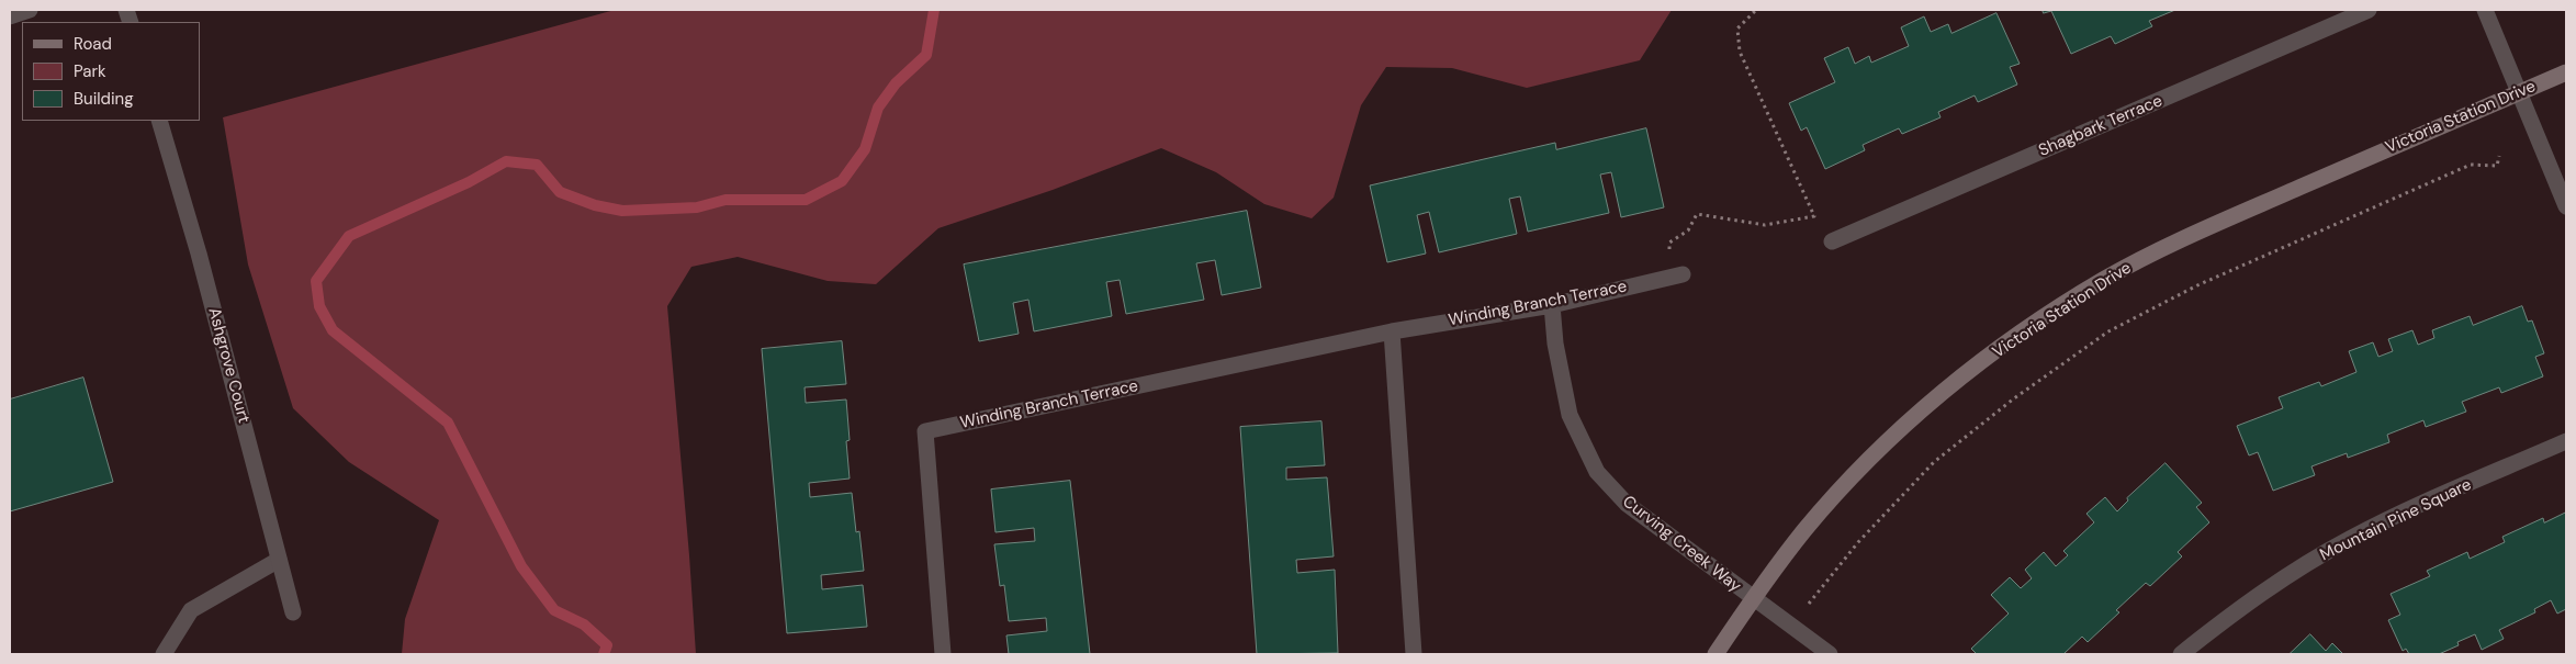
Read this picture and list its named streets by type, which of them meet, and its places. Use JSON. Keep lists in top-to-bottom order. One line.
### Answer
{"streets":{"street":["Victoria Station Drive","Shagbark Terrace","Winding Branch Terrace","Ashgrove Court","Mountain Pine Square","Curving Creek Way"]},"crossings":[["Victoria Station Drive","Curving Creek Way"],["Winding Branch Terrace","Curving Creek Way"]],"legend":["Road","Park","Building"]}
